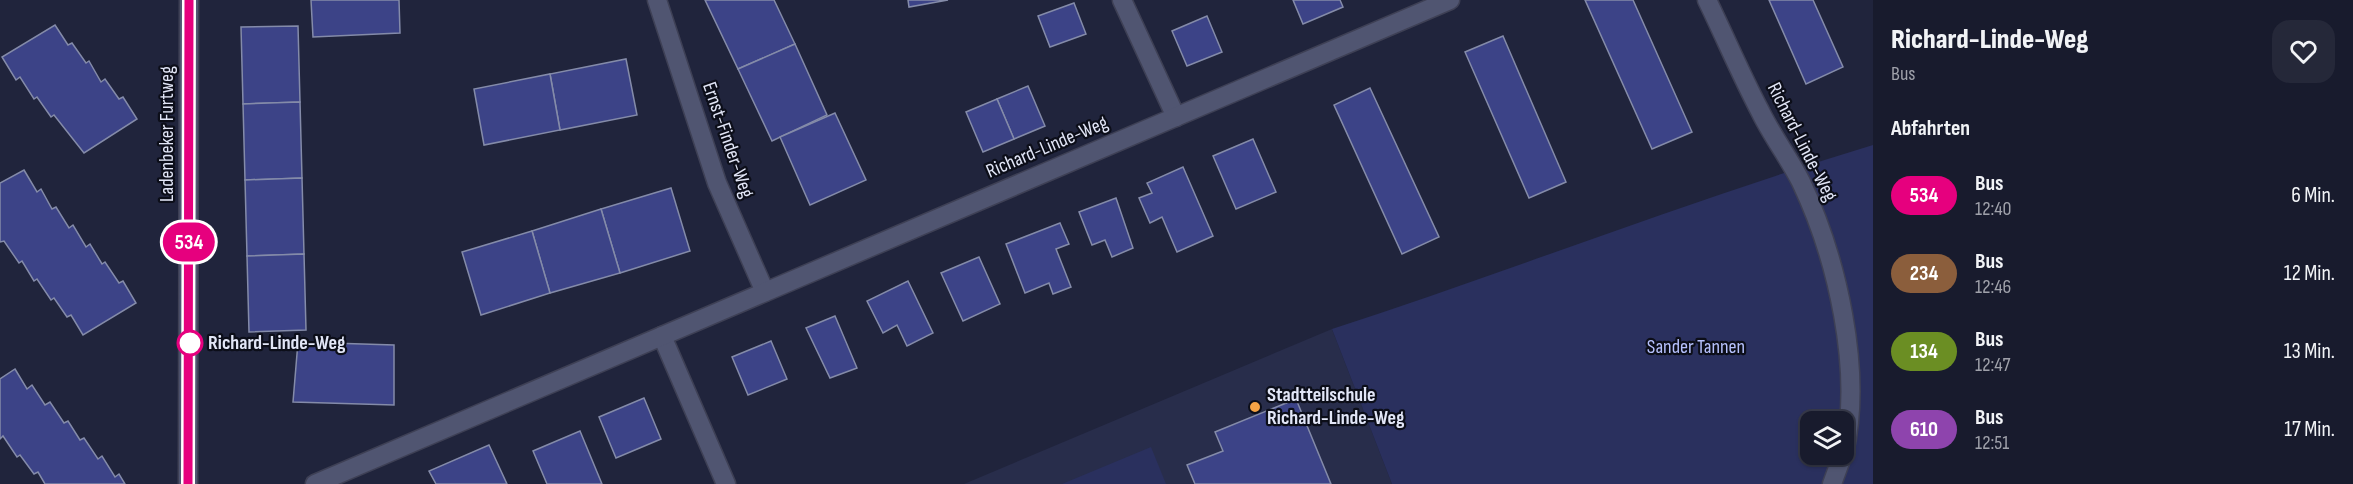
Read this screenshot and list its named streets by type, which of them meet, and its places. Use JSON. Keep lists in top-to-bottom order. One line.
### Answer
{"streets":{"street":["Ladenbeker Furtweg","Ernst-Finder-Weg","Richard-Linde-Weg"]},"crossings":[["Ernst-Finder-Weg","Richard-Linde-Weg"]],"parks":["Sander Tannen"],"places":["Richard-Linde-Weg","Stadtteilschule Richard-Linde-Weg"],"lines":["bus line 534"],"page":{"on_map":"534","heading":[["Richard-Linde-Weg","Bus"],"Abfahrten"],"list":[{"mark":"534","name":"Bus","note":"12:40","value":"6 Min."},{"mark":"234","name":"Bus","note":"12:46","value":"12 Min."},{"mark":"134","name":"Bus","note":"12:47","value":"13 Min."},{"mark":"610","name":"Bus","note":"12:51","value":"17 Min."}]}}
